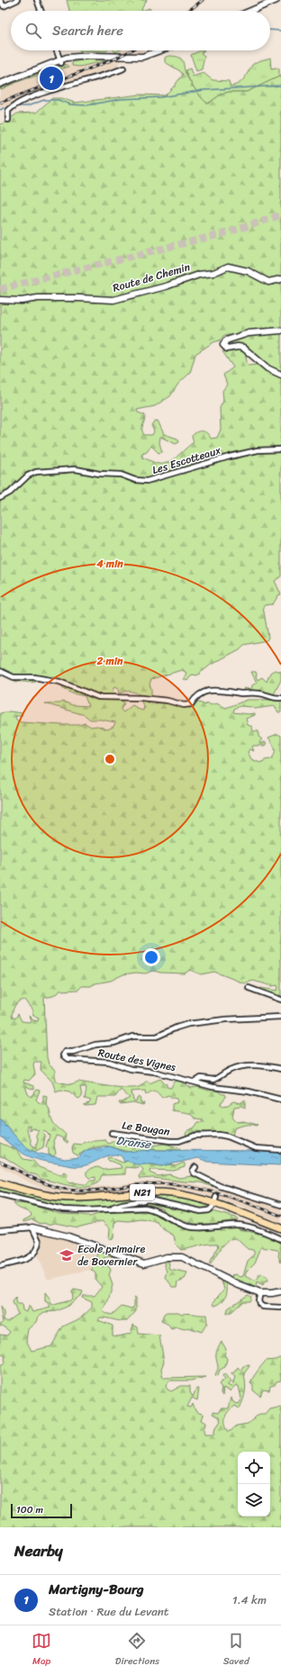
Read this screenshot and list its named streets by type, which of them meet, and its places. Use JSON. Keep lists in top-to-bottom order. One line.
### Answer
{"streets":{"main road":["N21"],"street":["Route de Chemin","Les Escotteaux","Route des Vignes","Le Bougan"]},"water":["Dranse"],"places":{"school or university":["Ecole primaire de Bovernier"]},"scale_bar":"100 m","page":{"search":"Search here","pins":"1","scale":"100 m","heading":"Nearby","list":[{"mark":"1","name":"Martigny-Bourg","note":"Station · Rue du Levant","value":"1.4 km"}],"nav":["Map","Directions","Saved"]},"rings":["4 min","2 min"]}
